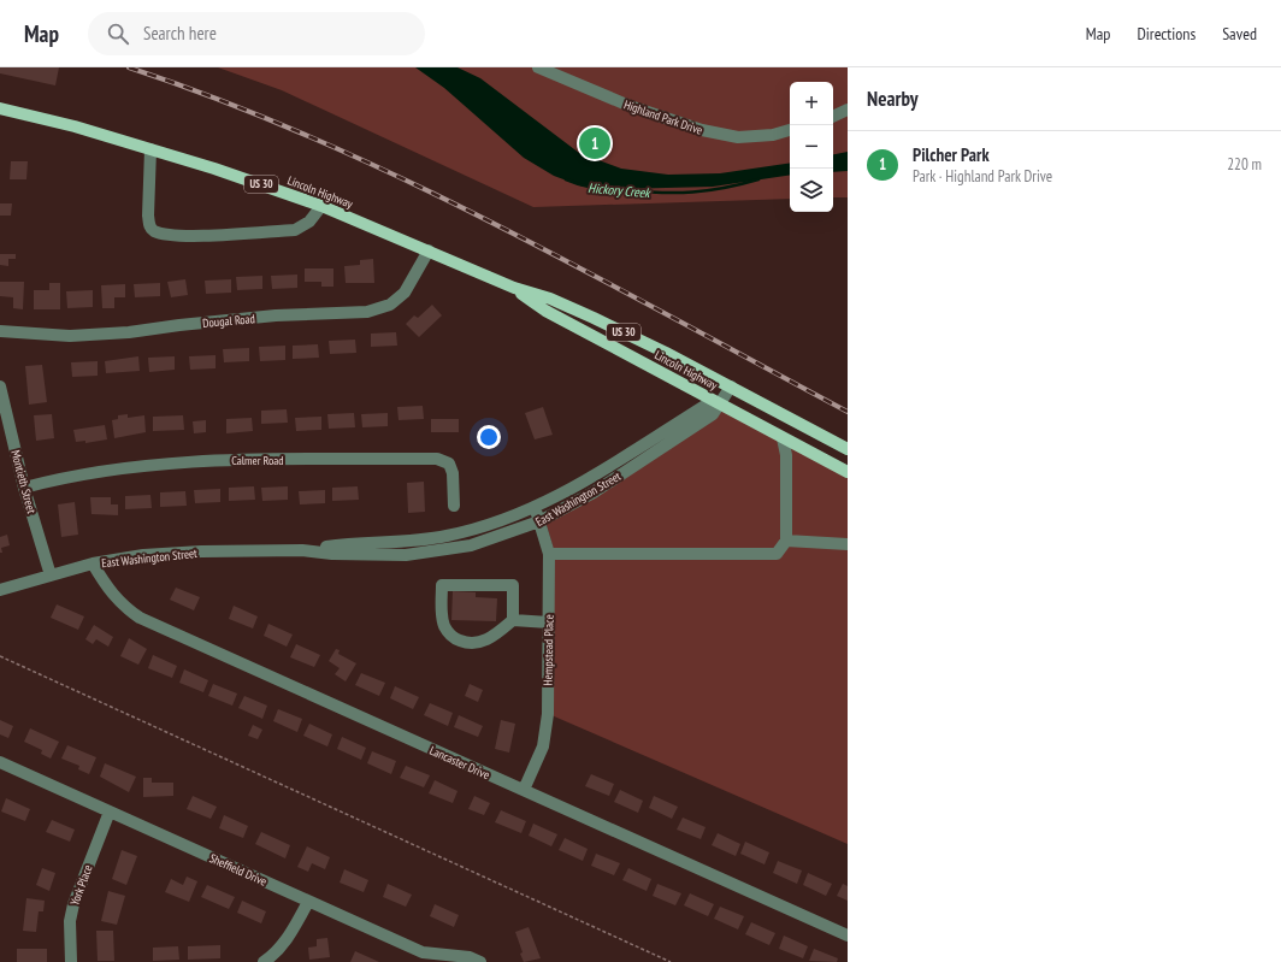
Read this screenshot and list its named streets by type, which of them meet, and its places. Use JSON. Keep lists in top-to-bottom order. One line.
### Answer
{"streets":{"main road":["US 30","Lincoln Highway"],"street":["Highland Park Drive","Dougal Road","Calmer Road","Montieth Street","East Washington Street","Hempstead Place","Lancaster Drive","Sheffield Drive","York Place"]},"crossings":[["Lincoln Highway","Dougal Road"],["Lincoln Highway","East Washington Street"],["Calmer Road","Montieth Street"],["Montieth Street","East Washington Street"],["East Washington Street","Hempstead Place"],["East Washington Street","Lancaster Drive"],["Hempstead Place","Lancaster Drive"],["Sheffield Drive","York Place"]],"water":["Hickory Creek"],"page":{"header":"Map","search":"Search here","nav":["Map","Directions","Saved"],"heading":"Nearby","map_buttons":["+","−"],"pins":"1","list":[{"mark":"1","name":"Pilcher Park","note":"Park · Highland Park Drive","value":"220 m"}]}}
